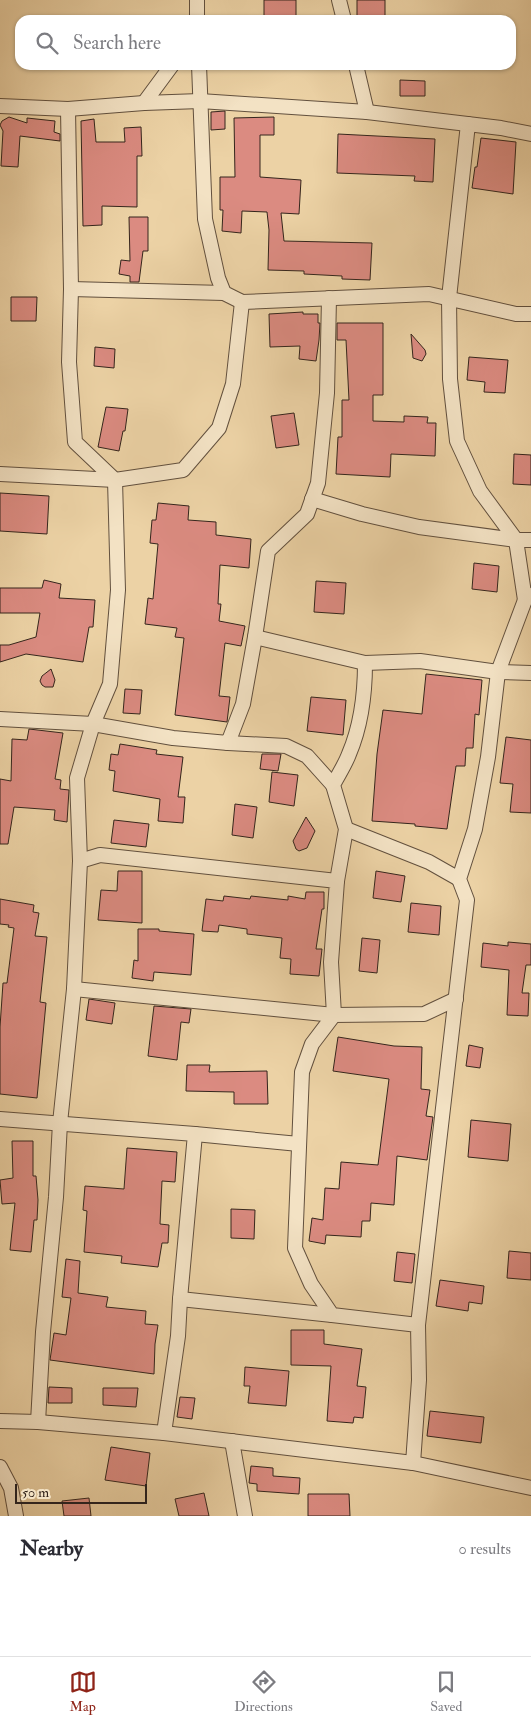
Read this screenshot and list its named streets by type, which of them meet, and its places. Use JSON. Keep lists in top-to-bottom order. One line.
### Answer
{"scale_bar":"50 m","page":{"search":"Search here","scale":"50 m","heading":["Nearby","0 results"],"nav":["Map","Directions","Saved"]}}
